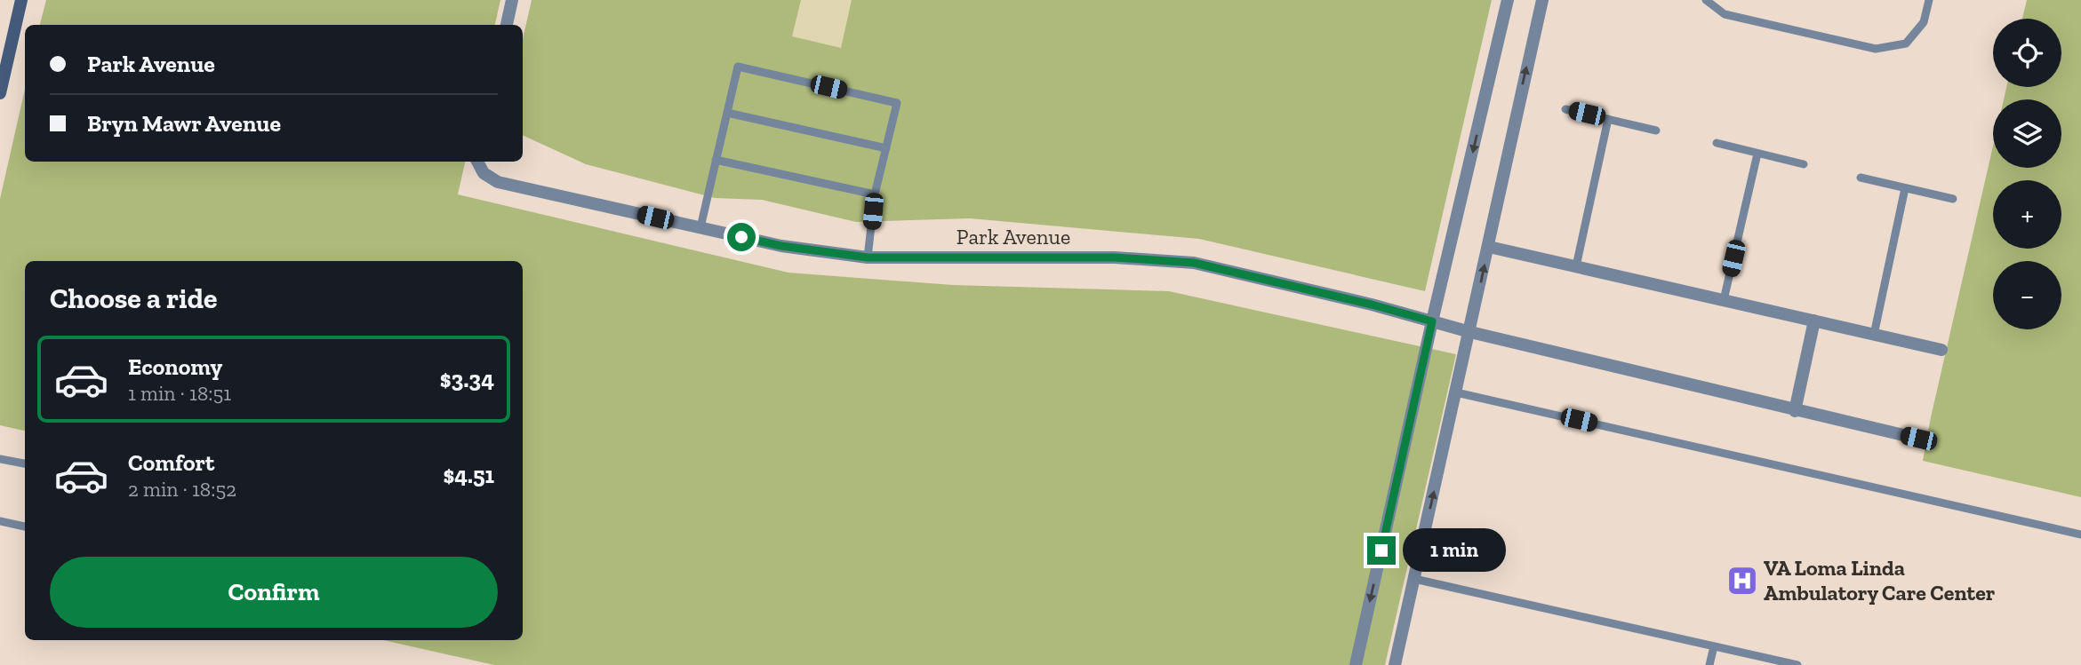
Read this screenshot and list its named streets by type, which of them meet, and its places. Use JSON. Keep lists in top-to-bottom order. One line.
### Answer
{"streets":{"street":["Park Avenue"]},"places":{"hospital":["VA Loma Linda Ambulatory Care Center"]},"page":{"map_buttons":["+","−"],"banner":["Park Avenue","Bryn Mawr Avenue"],"heading":"Choose a ride","list":[{"name":"Economy","note":"1 min · 18:51","value":"$3.34"},{"name":"Comfort","note":"2 min · 18:52","value":"$4.51"}],"bubble":"1 min","buttons":"Confirm"}}
